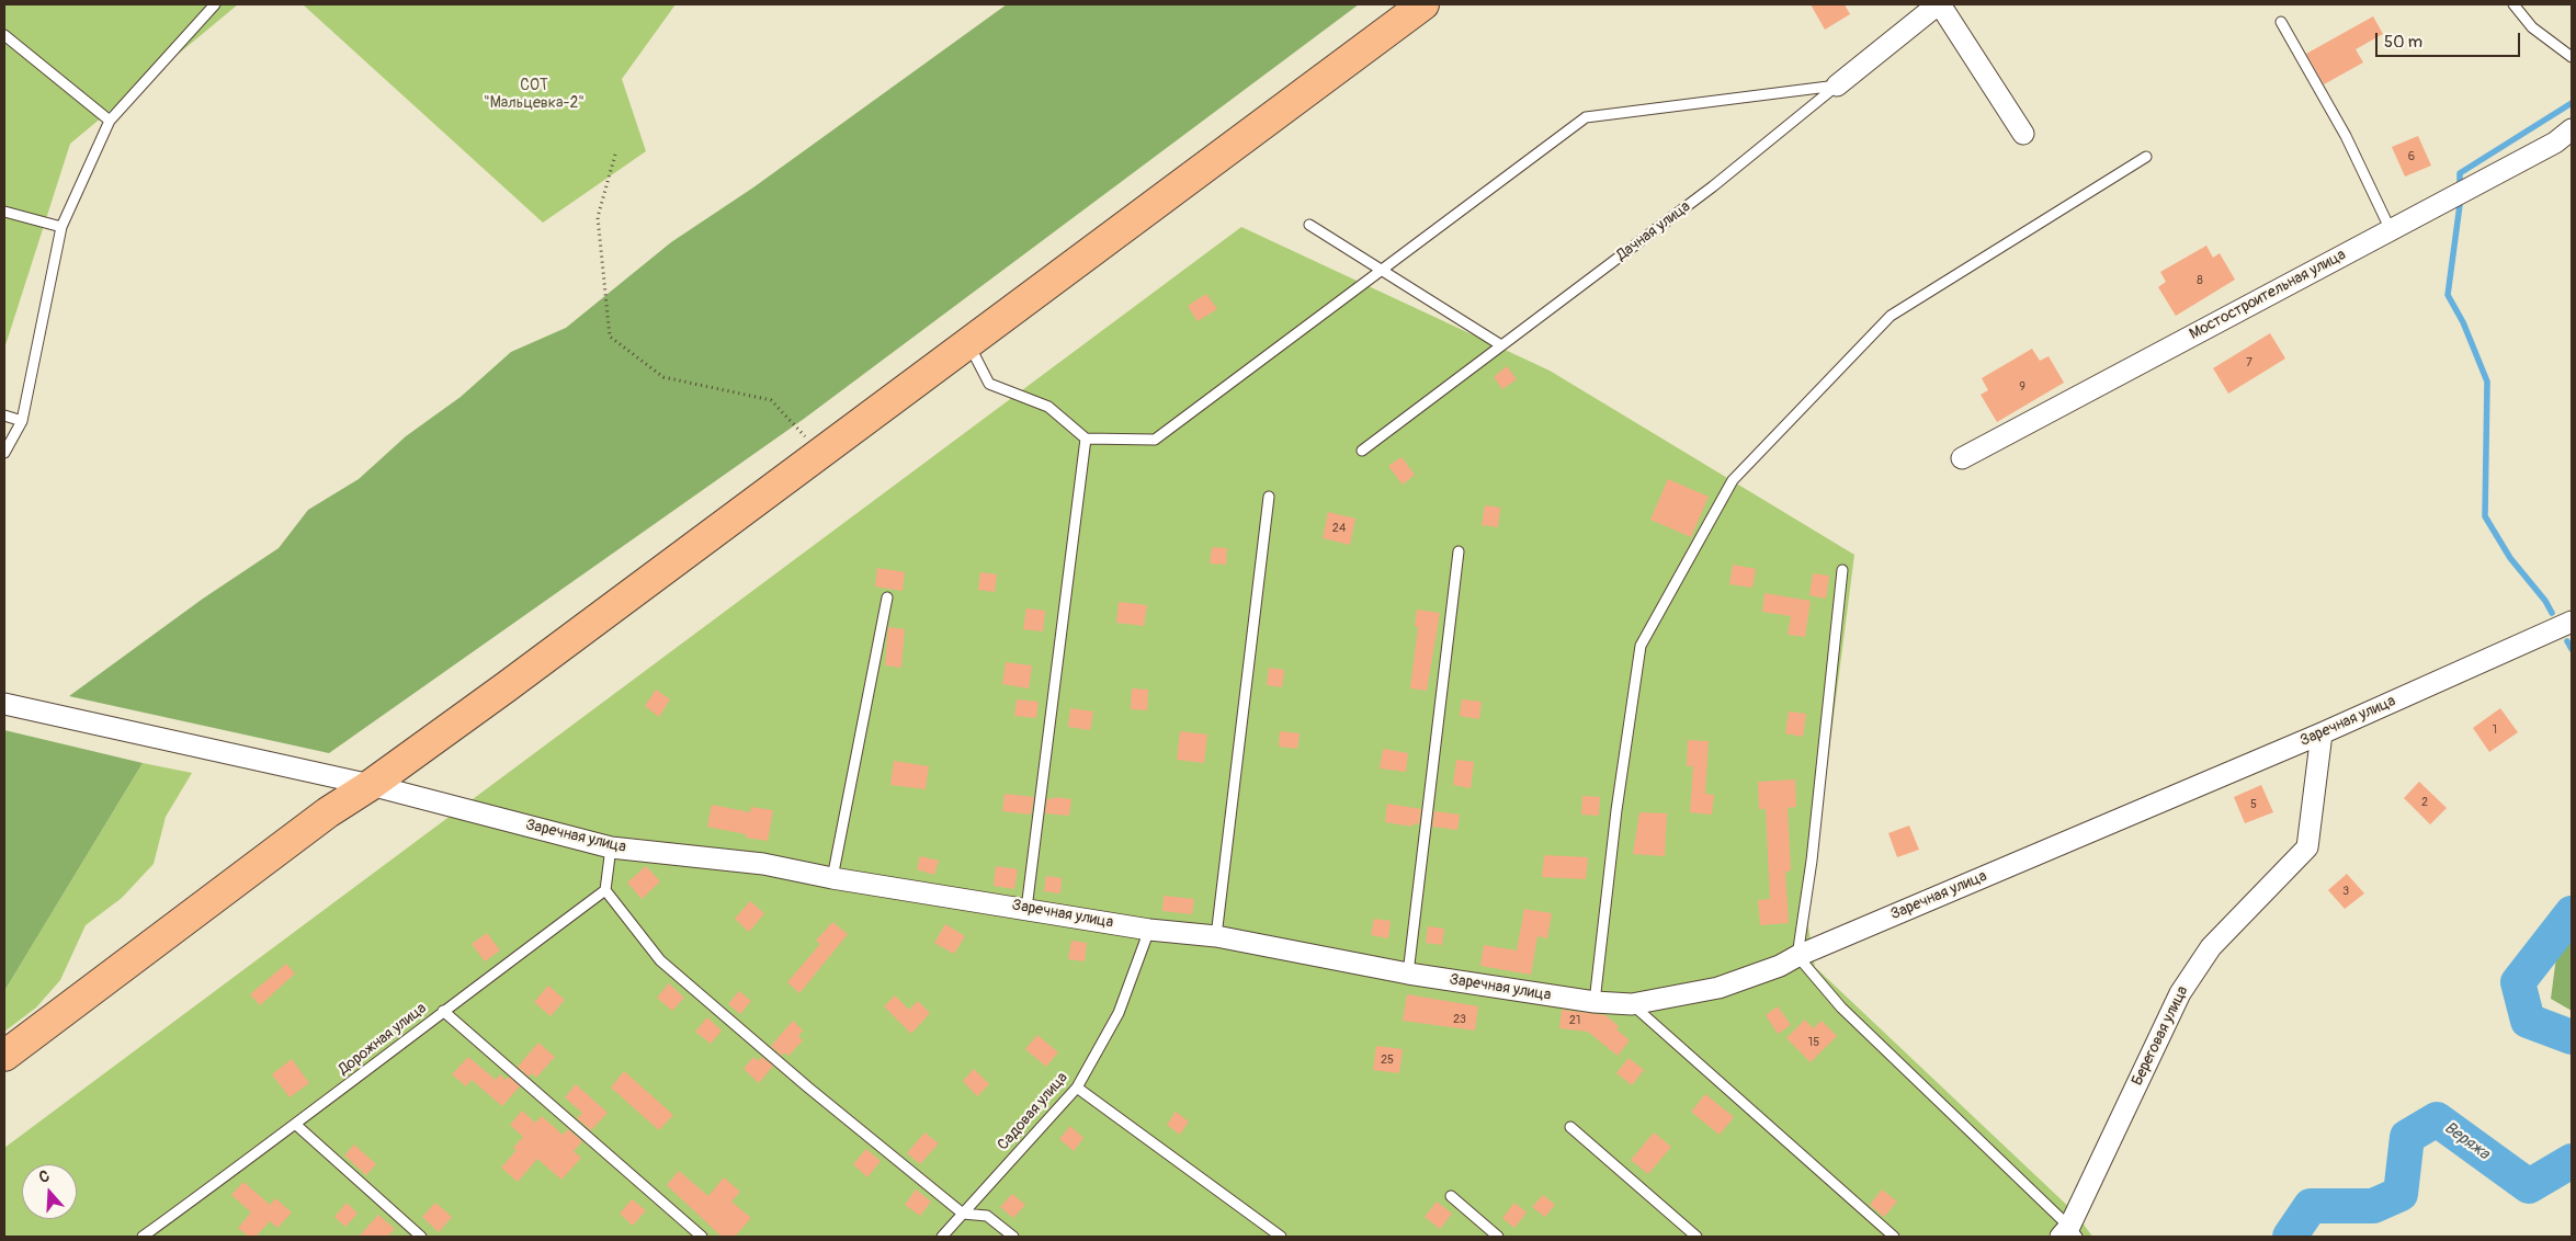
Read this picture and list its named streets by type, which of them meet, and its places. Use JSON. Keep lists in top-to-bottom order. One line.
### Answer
{"streets":{"street":["Дачная улица","Мостостроительная улица","Заречная улица","Береговая улица"],"lane":["Дорожная улица","Садовая улица"]},"crossings":[["Заречная улица","Береговая улица"],["Заречная улица","Садовая улица"]],"water":["Веряжа"],"parks":["СОТ \"Мальцевка-2\""],"house_numbers":["6","8","7","9","24","1","2","5","3","23","21","15","25"],"scale_bar":"50 m","north":"top"}
